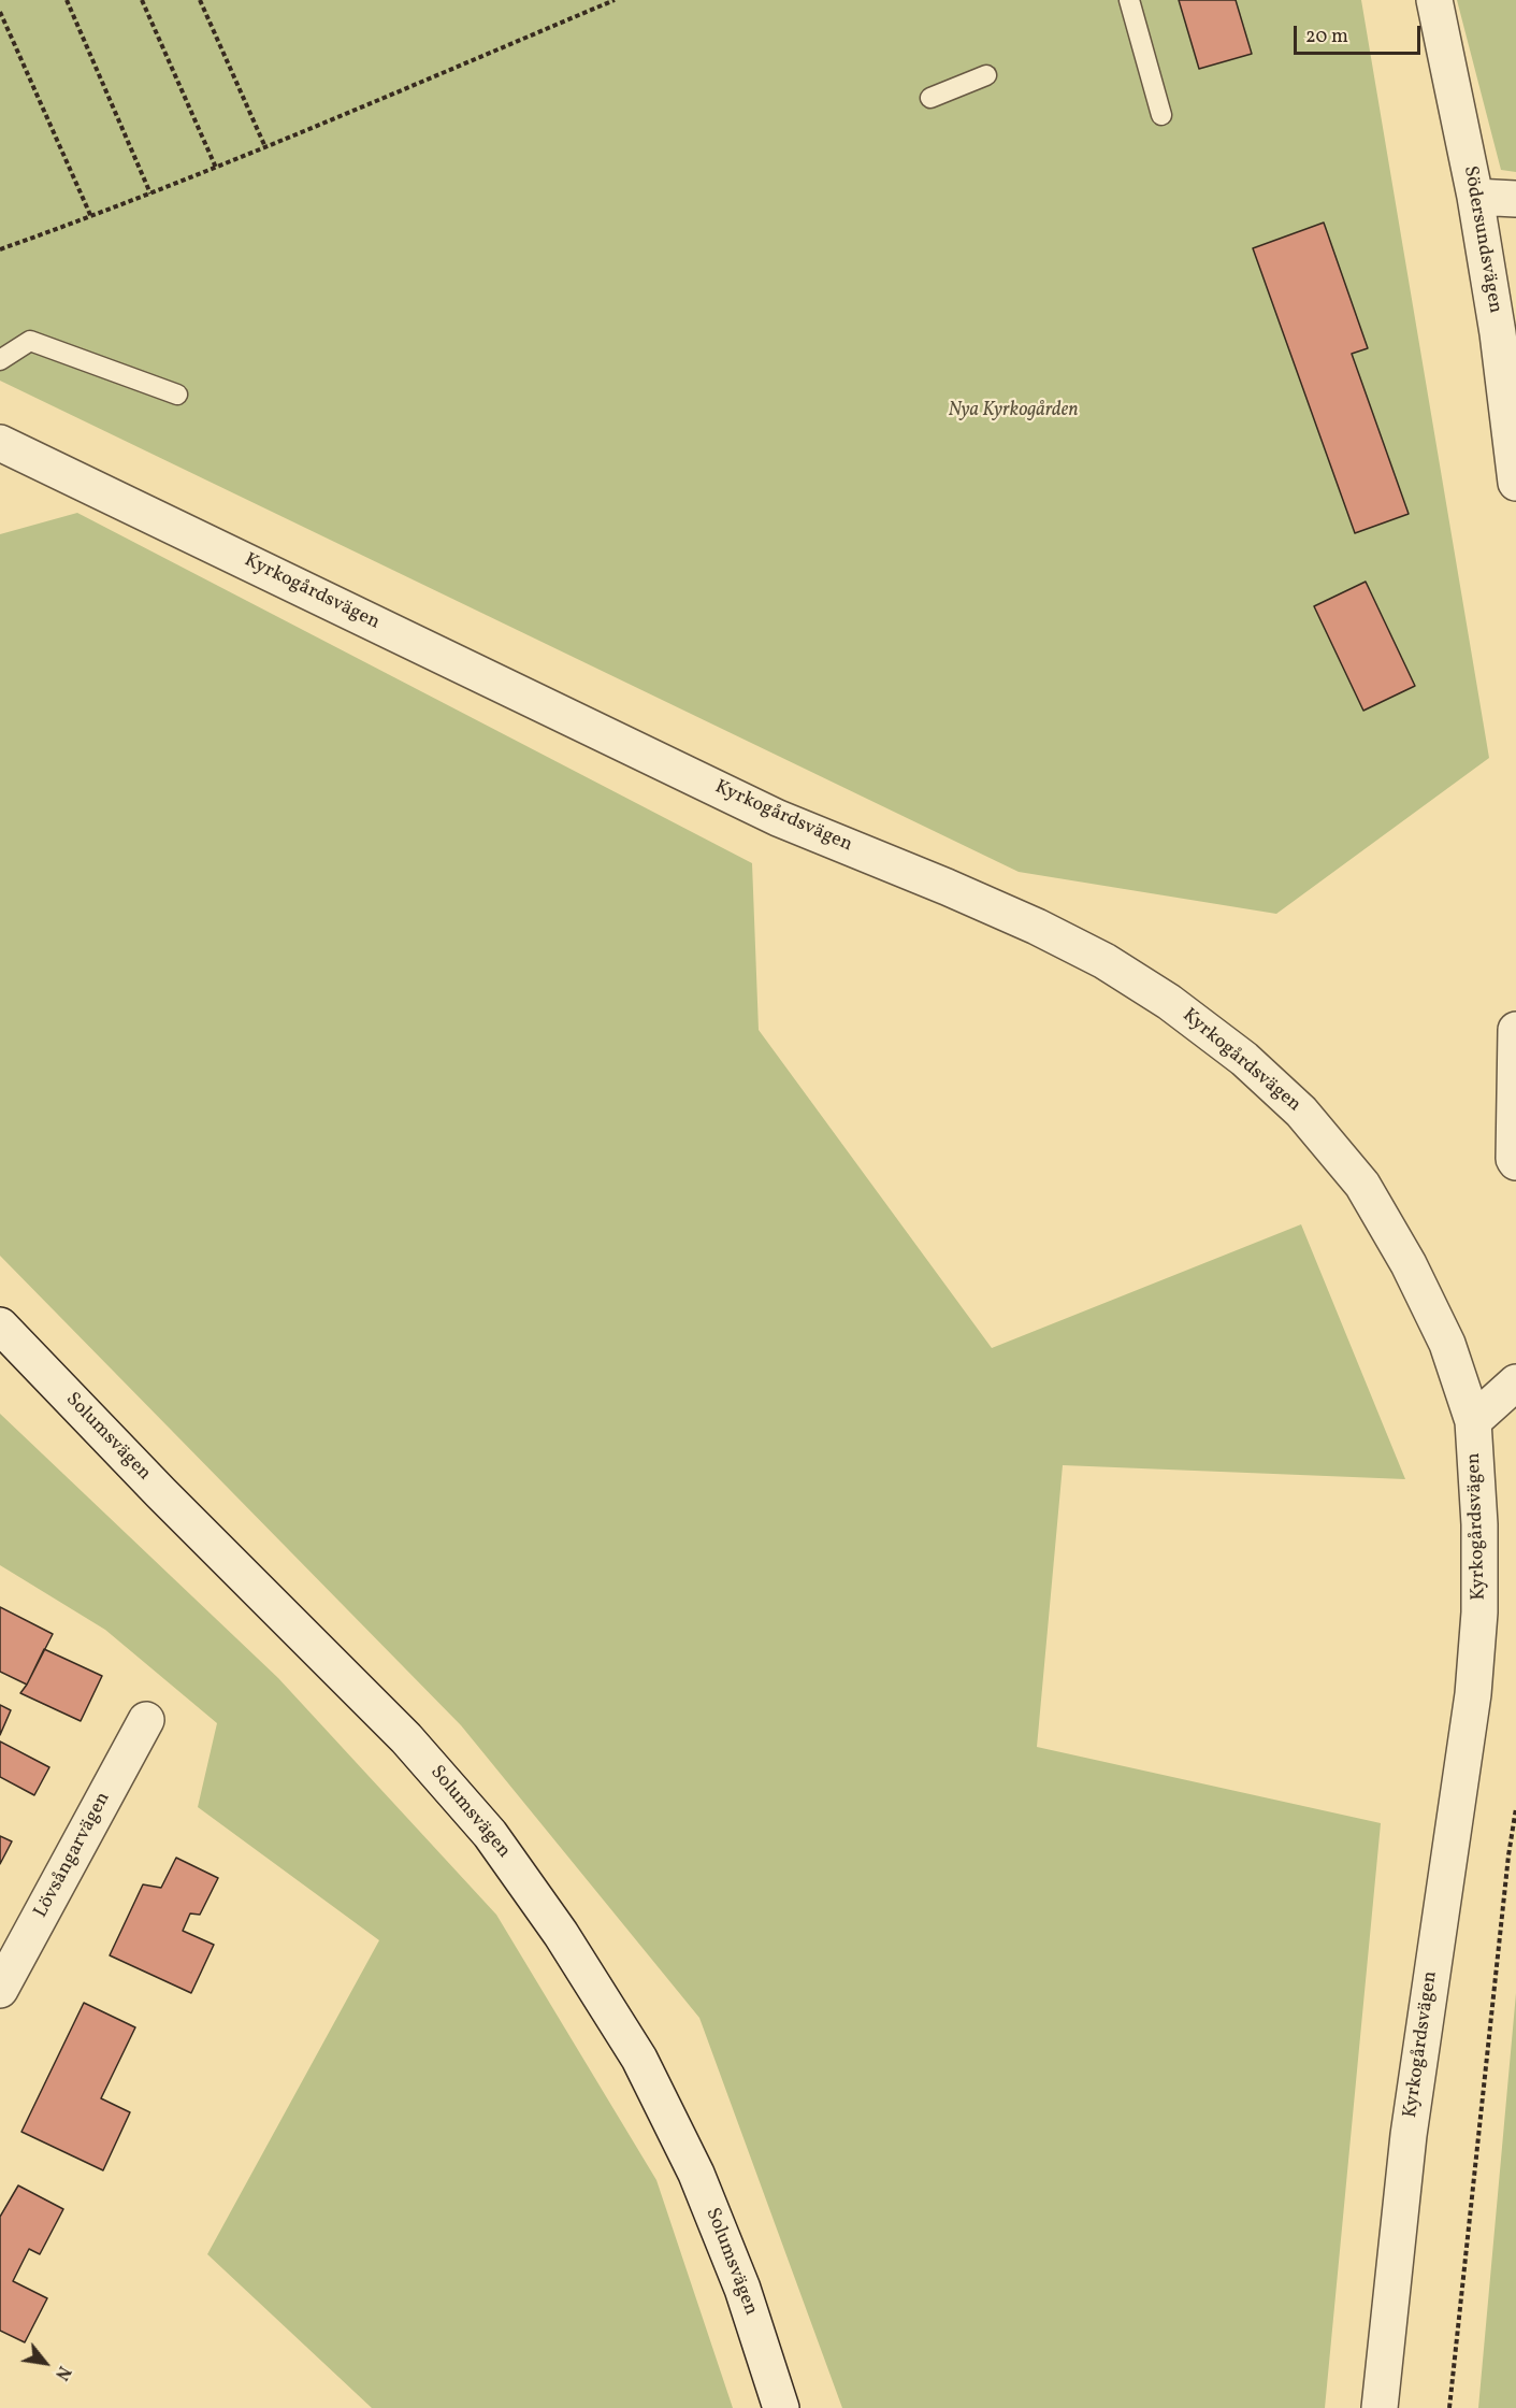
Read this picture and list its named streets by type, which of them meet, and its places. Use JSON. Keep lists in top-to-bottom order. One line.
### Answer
{"streets":{"street":["Södersundsvägen","Kyrkogårdsvägen","Solumsvägen","Lövsångarvägen"]},"parks":["Nya Kyrkogården"],"scale_bar":"20 m","north":"bottom right"}
